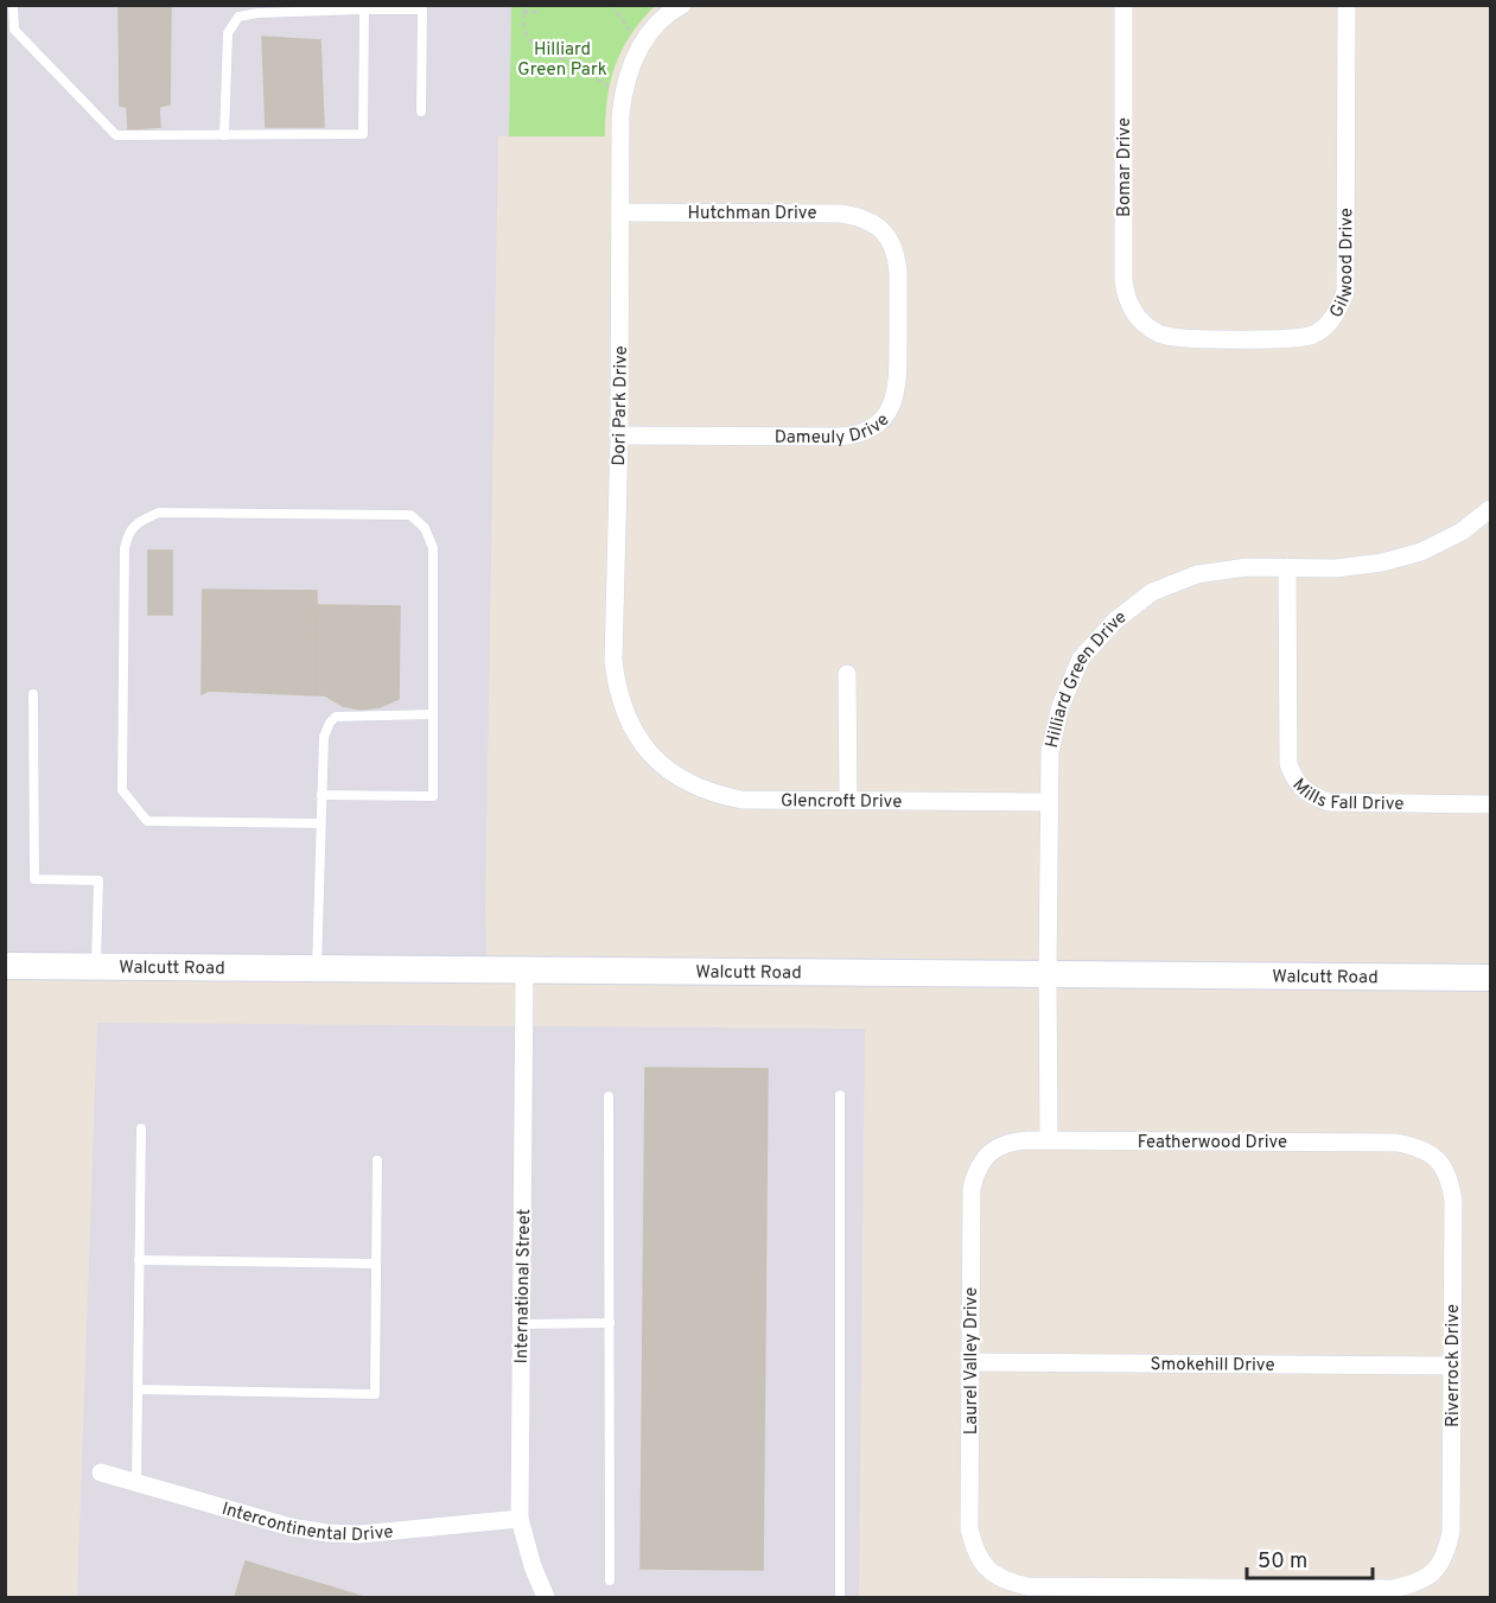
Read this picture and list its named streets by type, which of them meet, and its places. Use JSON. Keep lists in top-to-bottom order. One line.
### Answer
{"streets":{"street":["Bomar Drive","Hutchman Drive","Gilwood Drive","Dori Park Drive","Dameuly Drive","Hilliard Green Drive","Mills Fall Drive","Glencroft Drive","Walcutt Road","Featherwood Drive","International Street","Laurel Valley Drive","Smokehill Drive","Riverrock Drive","Intercontinental Drive"]},"crossings":[["Bomar Drive","Gilwood Drive"],["Hutchman Drive","Dori Park Drive"],["Hutchman Drive","Dameuly Drive"],["Dori Park Drive","Dameuly Drive"],["Dori Park Drive","Glencroft Drive"],["Hilliard Green Drive","Mills Fall Drive"],["Hilliard Green Drive","Glencroft Drive"],["Hilliard Green Drive","Walcutt Road"],["Hilliard Green Drive","Featherwood Drive"],["Walcutt Road","International Street"],["Featherwood Drive","Laurel Valley Drive"],["Featherwood Drive","Riverrock Drive"],["International Street","Intercontinental Drive"],["Laurel Valley Drive","Smokehill Drive"],["Laurel Valley Drive","Riverrock Drive"],["Smokehill Drive","Riverrock Drive"]],"parks":["Hilliard Green Park"],"scale_bar":"50 m"}
